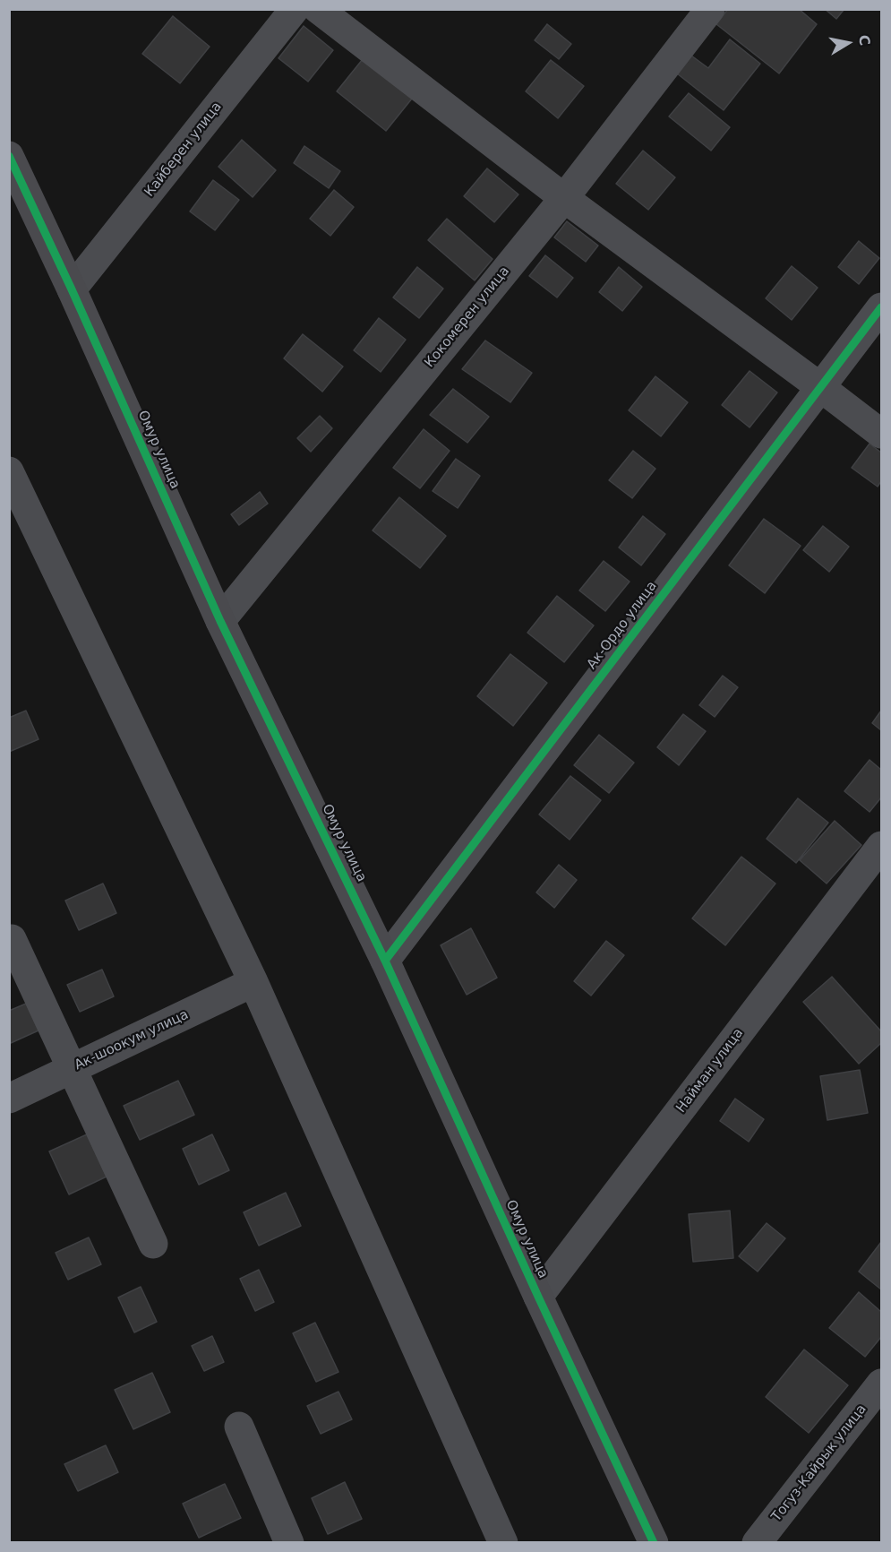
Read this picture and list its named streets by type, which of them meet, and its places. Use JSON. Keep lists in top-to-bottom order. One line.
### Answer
{"streets":{"street":["Кайберен улица","Кокомерен улица","Омур улица","Ак-Ордо улица","Ак-шоокум улица","Найман улица","Тогуз-Кайрык улица"]},"crossings":[["Кайберен улица","Омур улица"],["Кокомерен улица","Омур улица"],["Омур улица","Ак-Ордо улица"],["Омур улица","Найман улица"]],"north":"right"}
